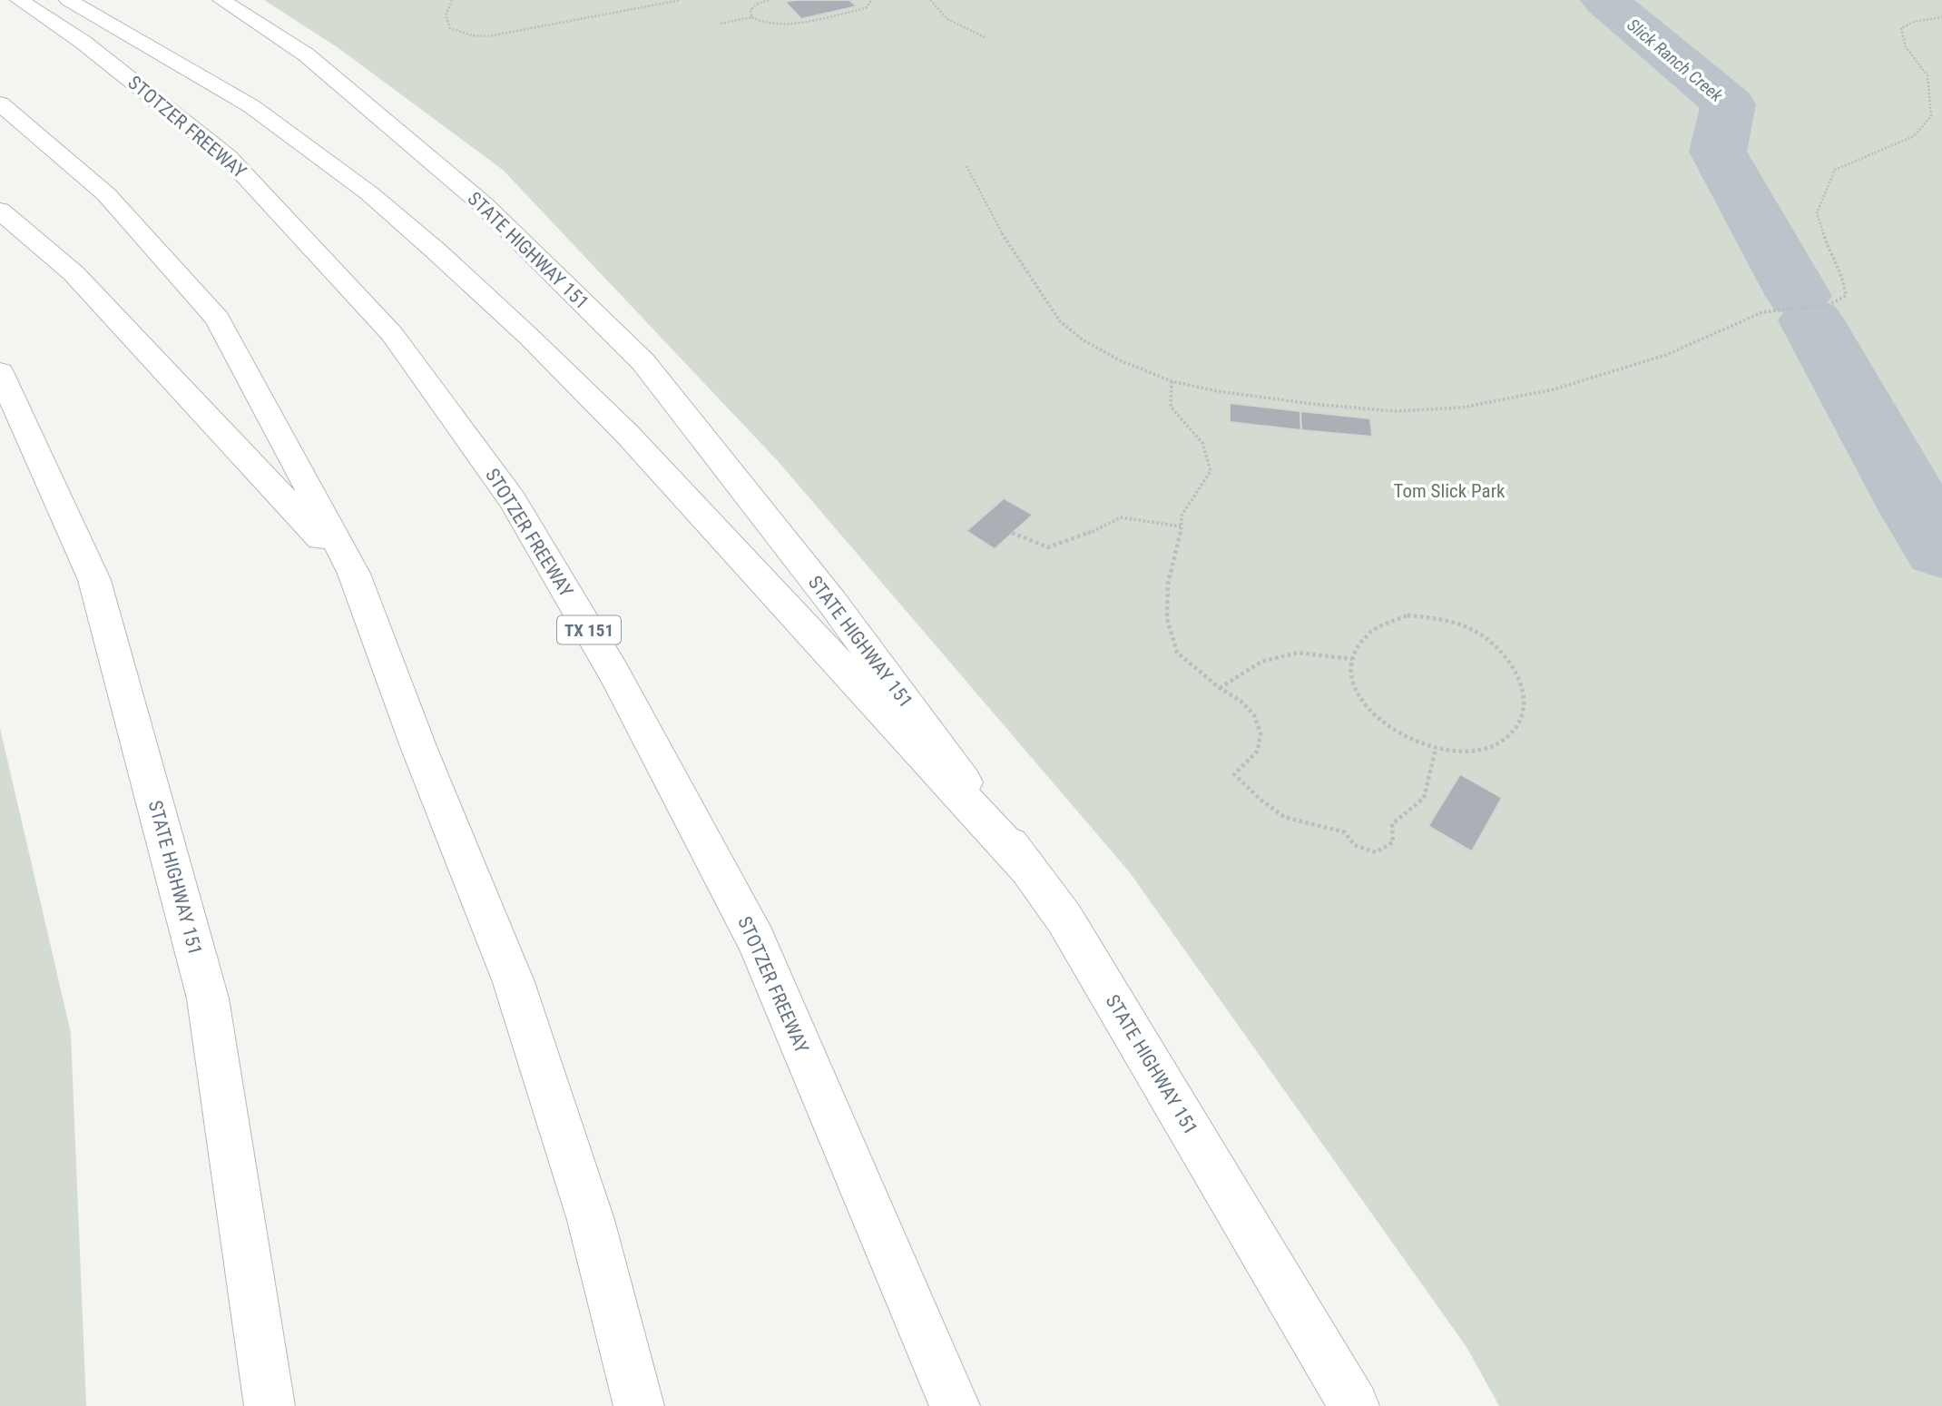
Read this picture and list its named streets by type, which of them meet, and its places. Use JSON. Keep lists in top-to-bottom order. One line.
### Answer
{"streets":{"main road":["STOTZER FREEWAY","STATE HIGHWAY 151","TX 151"]},"water":["Slick Ranch Creek"],"parks":["Tom Slick Park"]}
